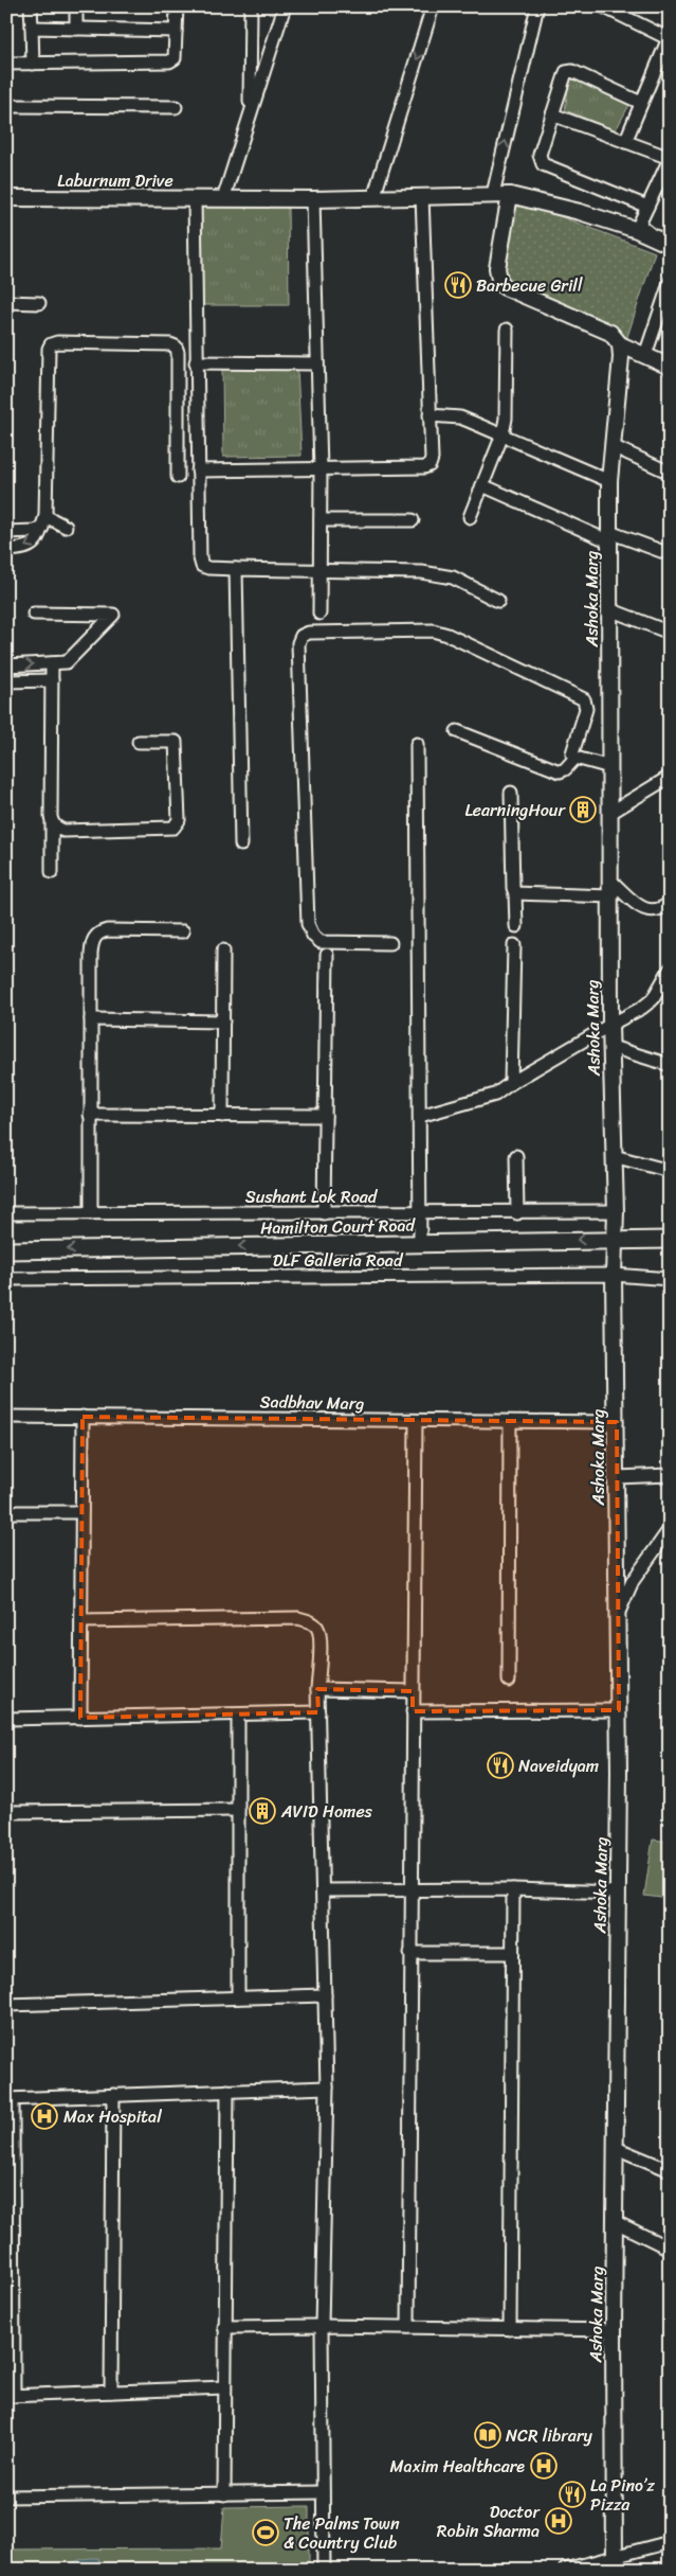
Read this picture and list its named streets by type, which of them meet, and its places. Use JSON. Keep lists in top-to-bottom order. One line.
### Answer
{"streets":{"main road":["Hamilton Court Road"],"street":["Laburnum Drive","Ashoka Marg","Sushant Lok Road","DLF Galleria Road","Sadbhav Marg"]},"crossings":[["Ashoka Marg","Sushant Lok Road"],["Ashoka Marg","Hamilton Court Road"],["Ashoka Marg","DLF Galleria Road"],["Ashoka Marg","Sadbhav Marg"]],"one_way":["Hamilton Court Road"],"places":{"restaurant":["Barbecue Grill","Naveidyam","La Pino’z Pizza"],"building":["LearningHour","AVID Homes"],"hospital":["Max Hospital","Maxim Healthcare","Doctor Robin Sharma"],"library":["NCR library"],"sports":["The Palms Town & Country Club"]}}
